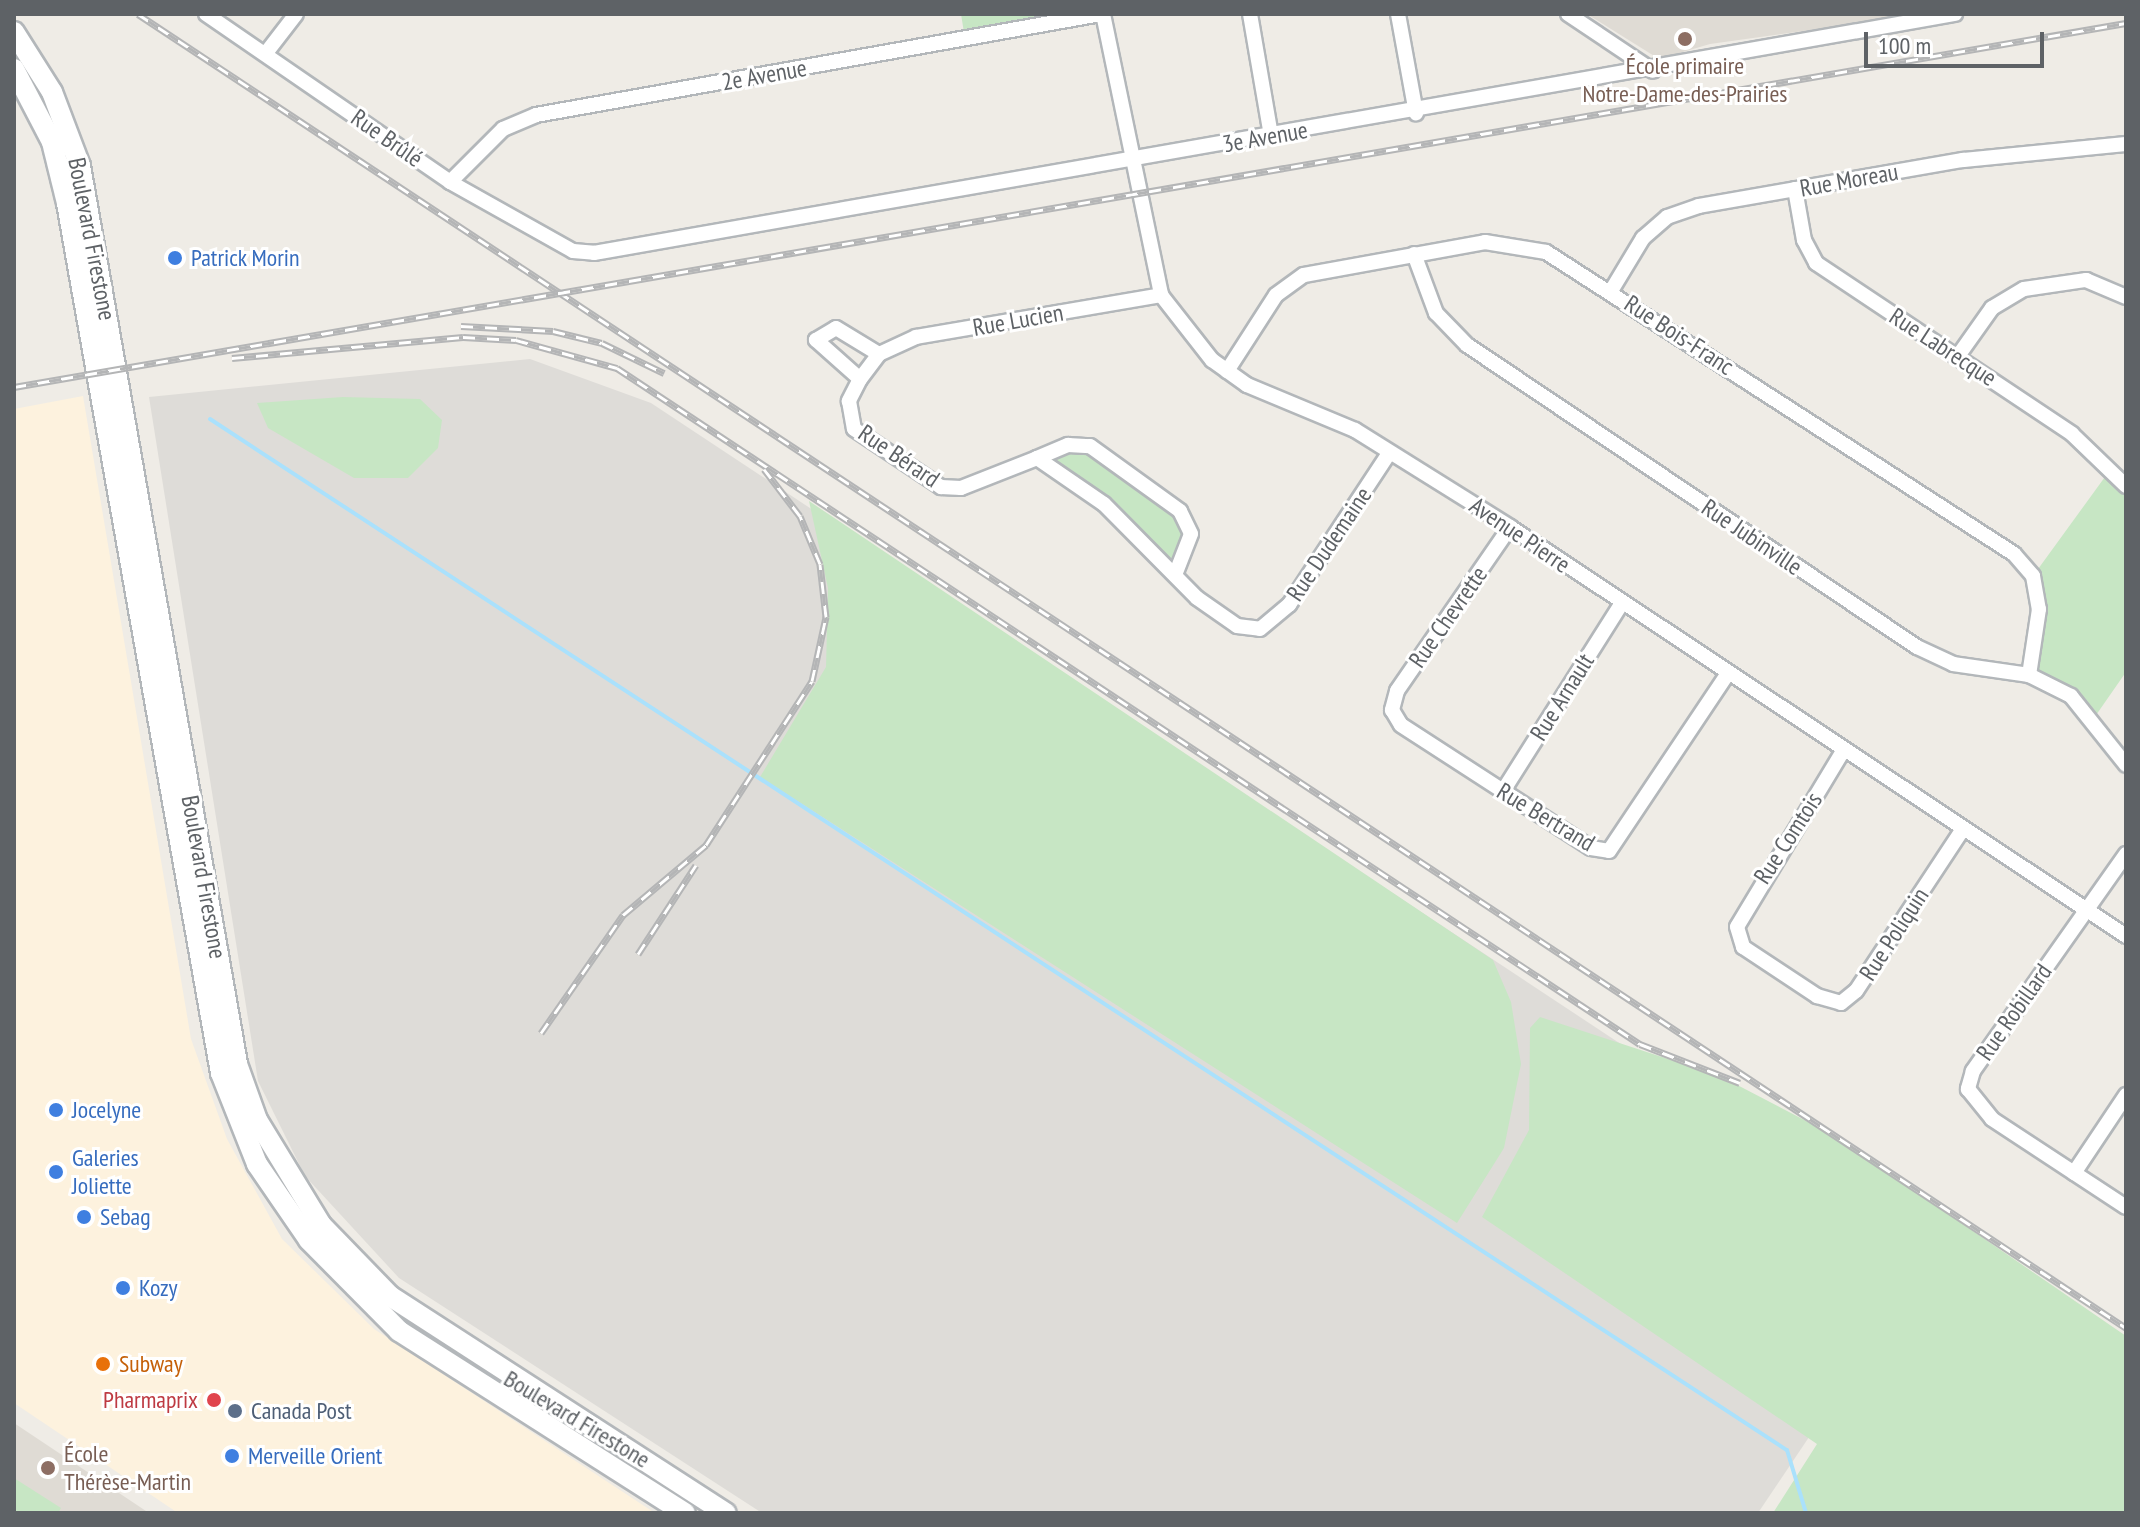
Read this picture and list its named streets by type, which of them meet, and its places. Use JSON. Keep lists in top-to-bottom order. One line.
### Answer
{"streets":{"main road":["Boulevard Firestone"],"street":["2e Avenue","3e Avenue","Rue Brûlé","Rue Moreau","Rue Lucien","Rue Bois-Franc","Rue Labrecque","Rue Bérard","Avenue Pierre","Rue Jubinville","Rue Dudemaine","Rue Chevrette","Rue Arnault","Rue Bertrand","Rue Comtois","Rue Poliquin","Rue Robillard"]},"crossings":[["2e Avenue","Rue Brûlé"],["2e Avenue","Avenue Pierre"],["3e Avenue","Rue Brûlé"],["3e Avenue","Avenue Pierre"],["Rue Moreau","Rue Bois-Franc"],["Rue Moreau","Rue Labrecque"],["Rue Lucien","Rue Bérard"],["Rue Lucien","Avenue Pierre"],["Rue Bois-Franc","Avenue Pierre"],["Rue Bois-Franc","Rue Jubinville"],["Rue Bérard","Rue Dudemaine"],["Avenue Pierre","Rue Dudemaine"],["Avenue Pierre","Rue Chevrette"],["Avenue Pierre","Rue Arnault"],["Avenue Pierre","Rue Bertrand"],["Avenue Pierre","Rue Comtois"],["Avenue Pierre","Rue Poliquin"],["Avenue Pierre","Rue Robillard"],["Rue Chevrette","Rue Bertrand"],["Rue Arnault","Rue Bertrand"],["Rue Comtois","Rue Poliquin"]],"places":["École primaire Notre-Dame-des-Prairies","Patrick Morin","Jocelyne","Galeries Joliette","Sebag","Kozy","Subway","Pharmaprix","Canada Post","Merveille Orient","École Thérèse-Martin"],"scale_bar":"100 m"}
